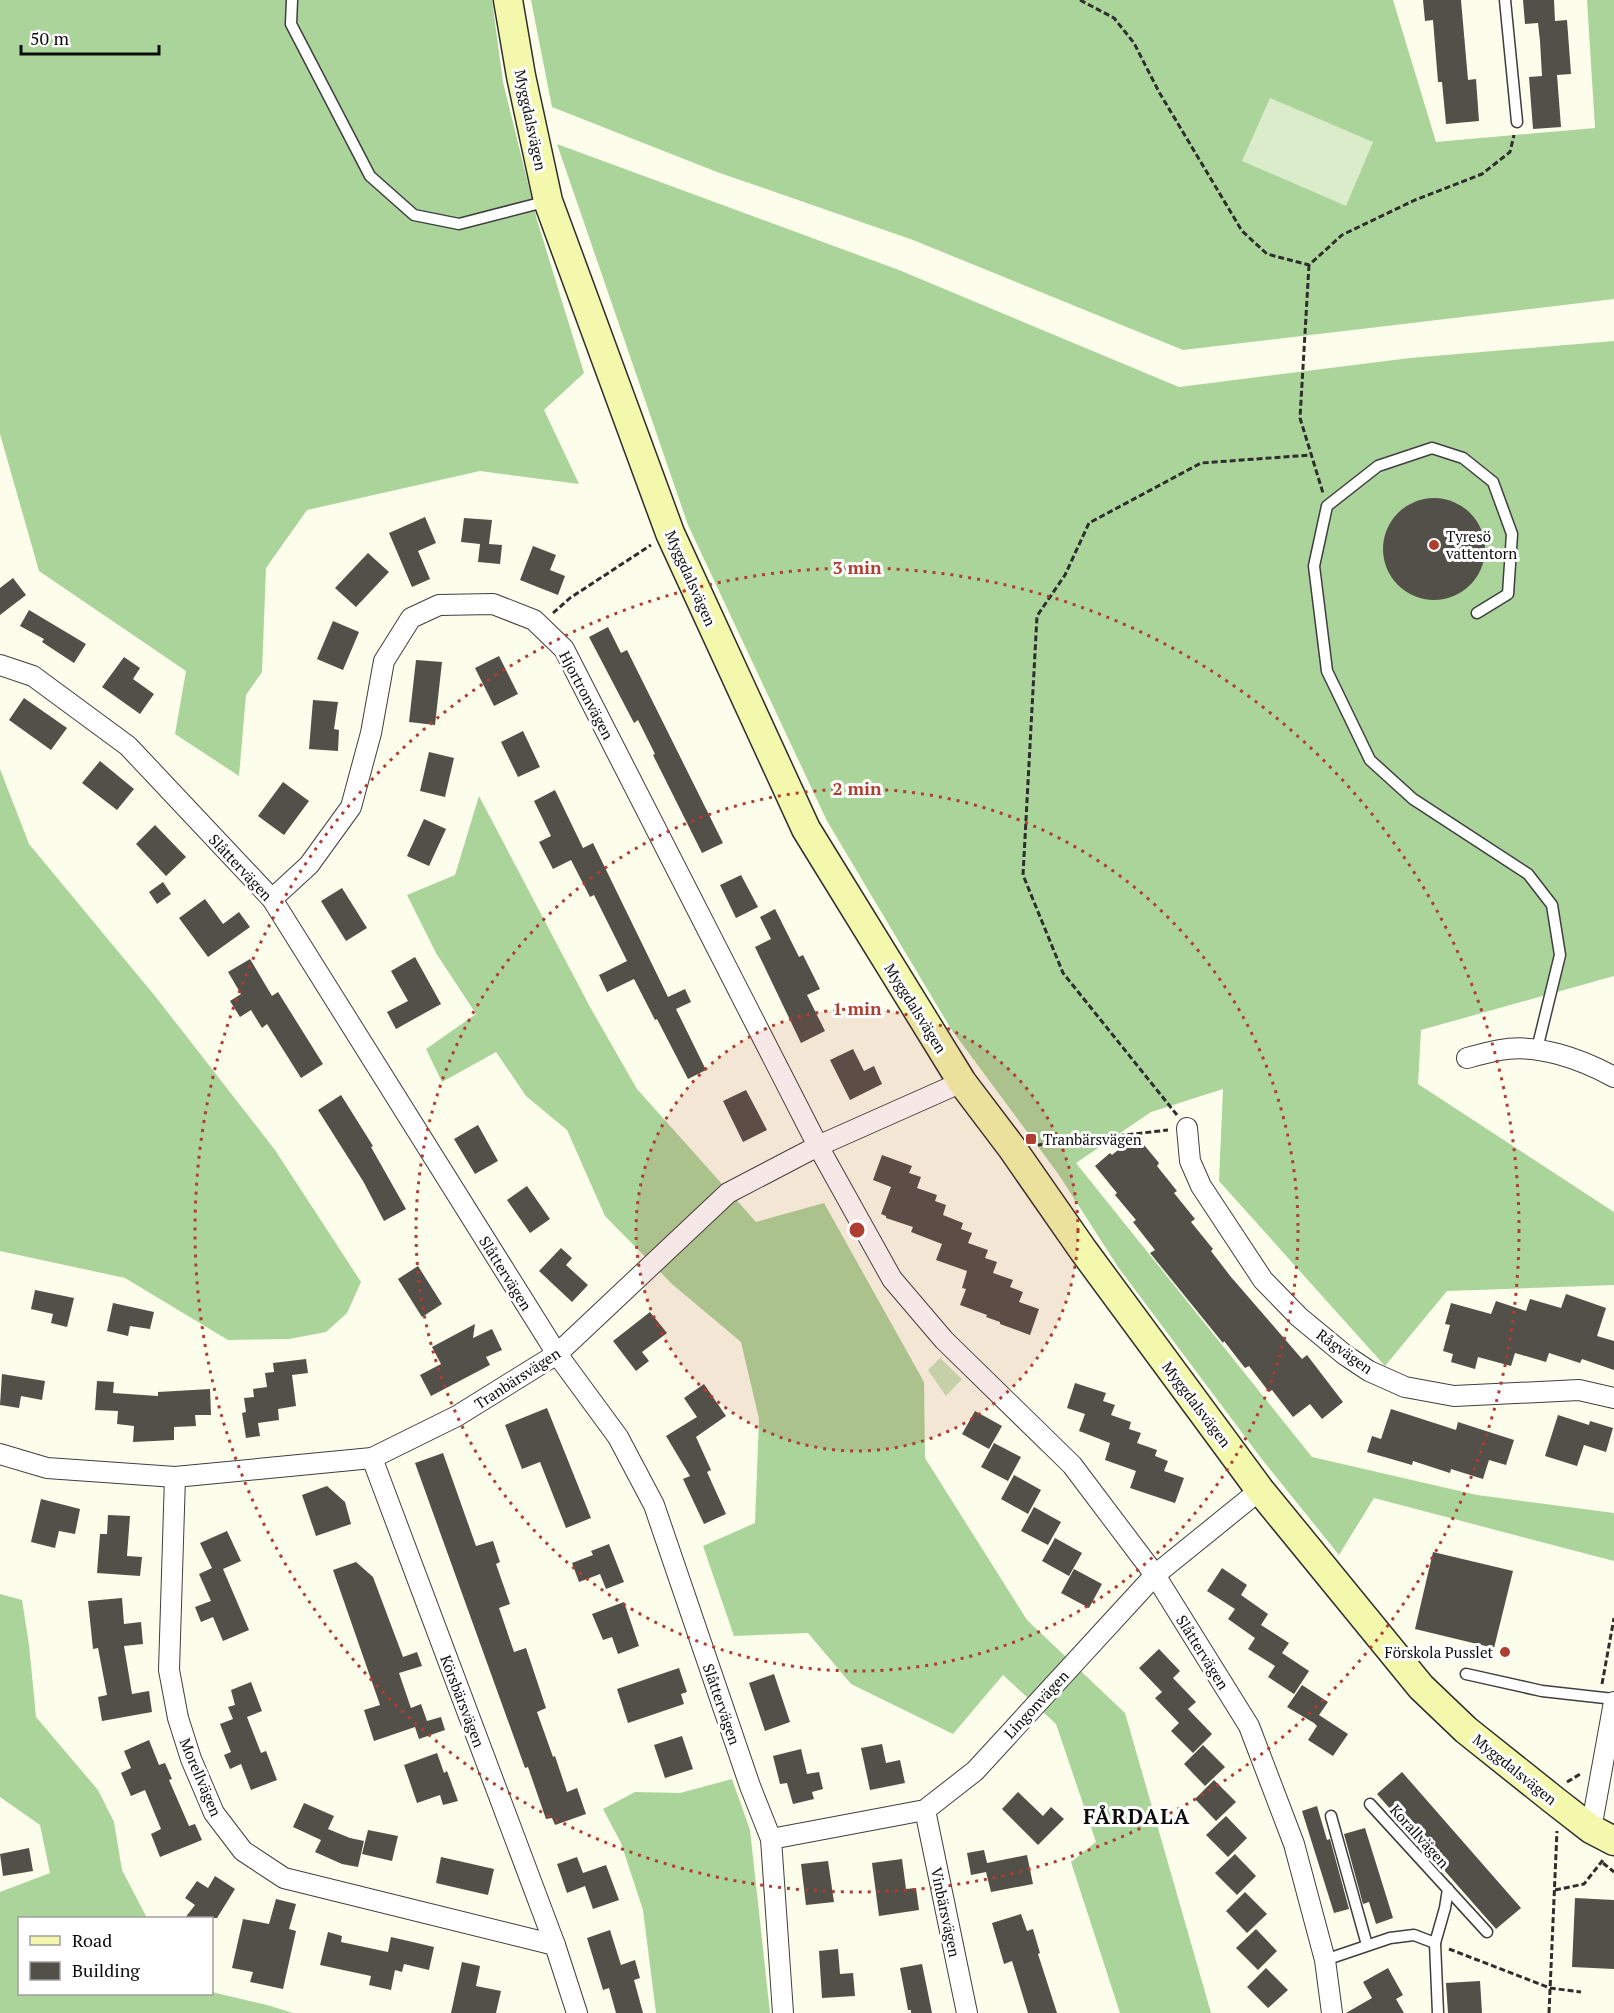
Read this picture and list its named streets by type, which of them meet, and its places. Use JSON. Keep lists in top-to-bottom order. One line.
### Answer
{"streets":{"street":["Myggdalsvägen","Hjortronvägen","Slåttervägen","Rågvägen","Tranbärsvägen","Körsbärsvägen","Lingonvägen","Morellvägen","Vinbärsvägen"],"lane":["Korallvägen"]},"crossings":[["Myggdalsvägen","Tranbärsvägen"],["Myggdalsvägen","Lingonvägen"],["Hjortronvägen","Slåttervägen"],["Hjortronvägen","Tranbärsvägen"],["Slåttervägen","Tranbärsvägen"],["Slåttervägen","Lingonvägen"],["Tranbärsvägen","Körsbärsvägen"],["Tranbärsvägen","Morellvägen"],["Körsbärsvägen","Morellvägen"],["Lingonvägen","Vinbärsvägen"]],"districts":["FÅRDALA"],"places":{"other":["Tyresö vattentorn","Förskola Pusslet"],"transit":["Tranbärsvägen"]},"legend":["Road","Building"],"scale_bar":"50 m","rings":["3 min","2 min","1 min"]}
